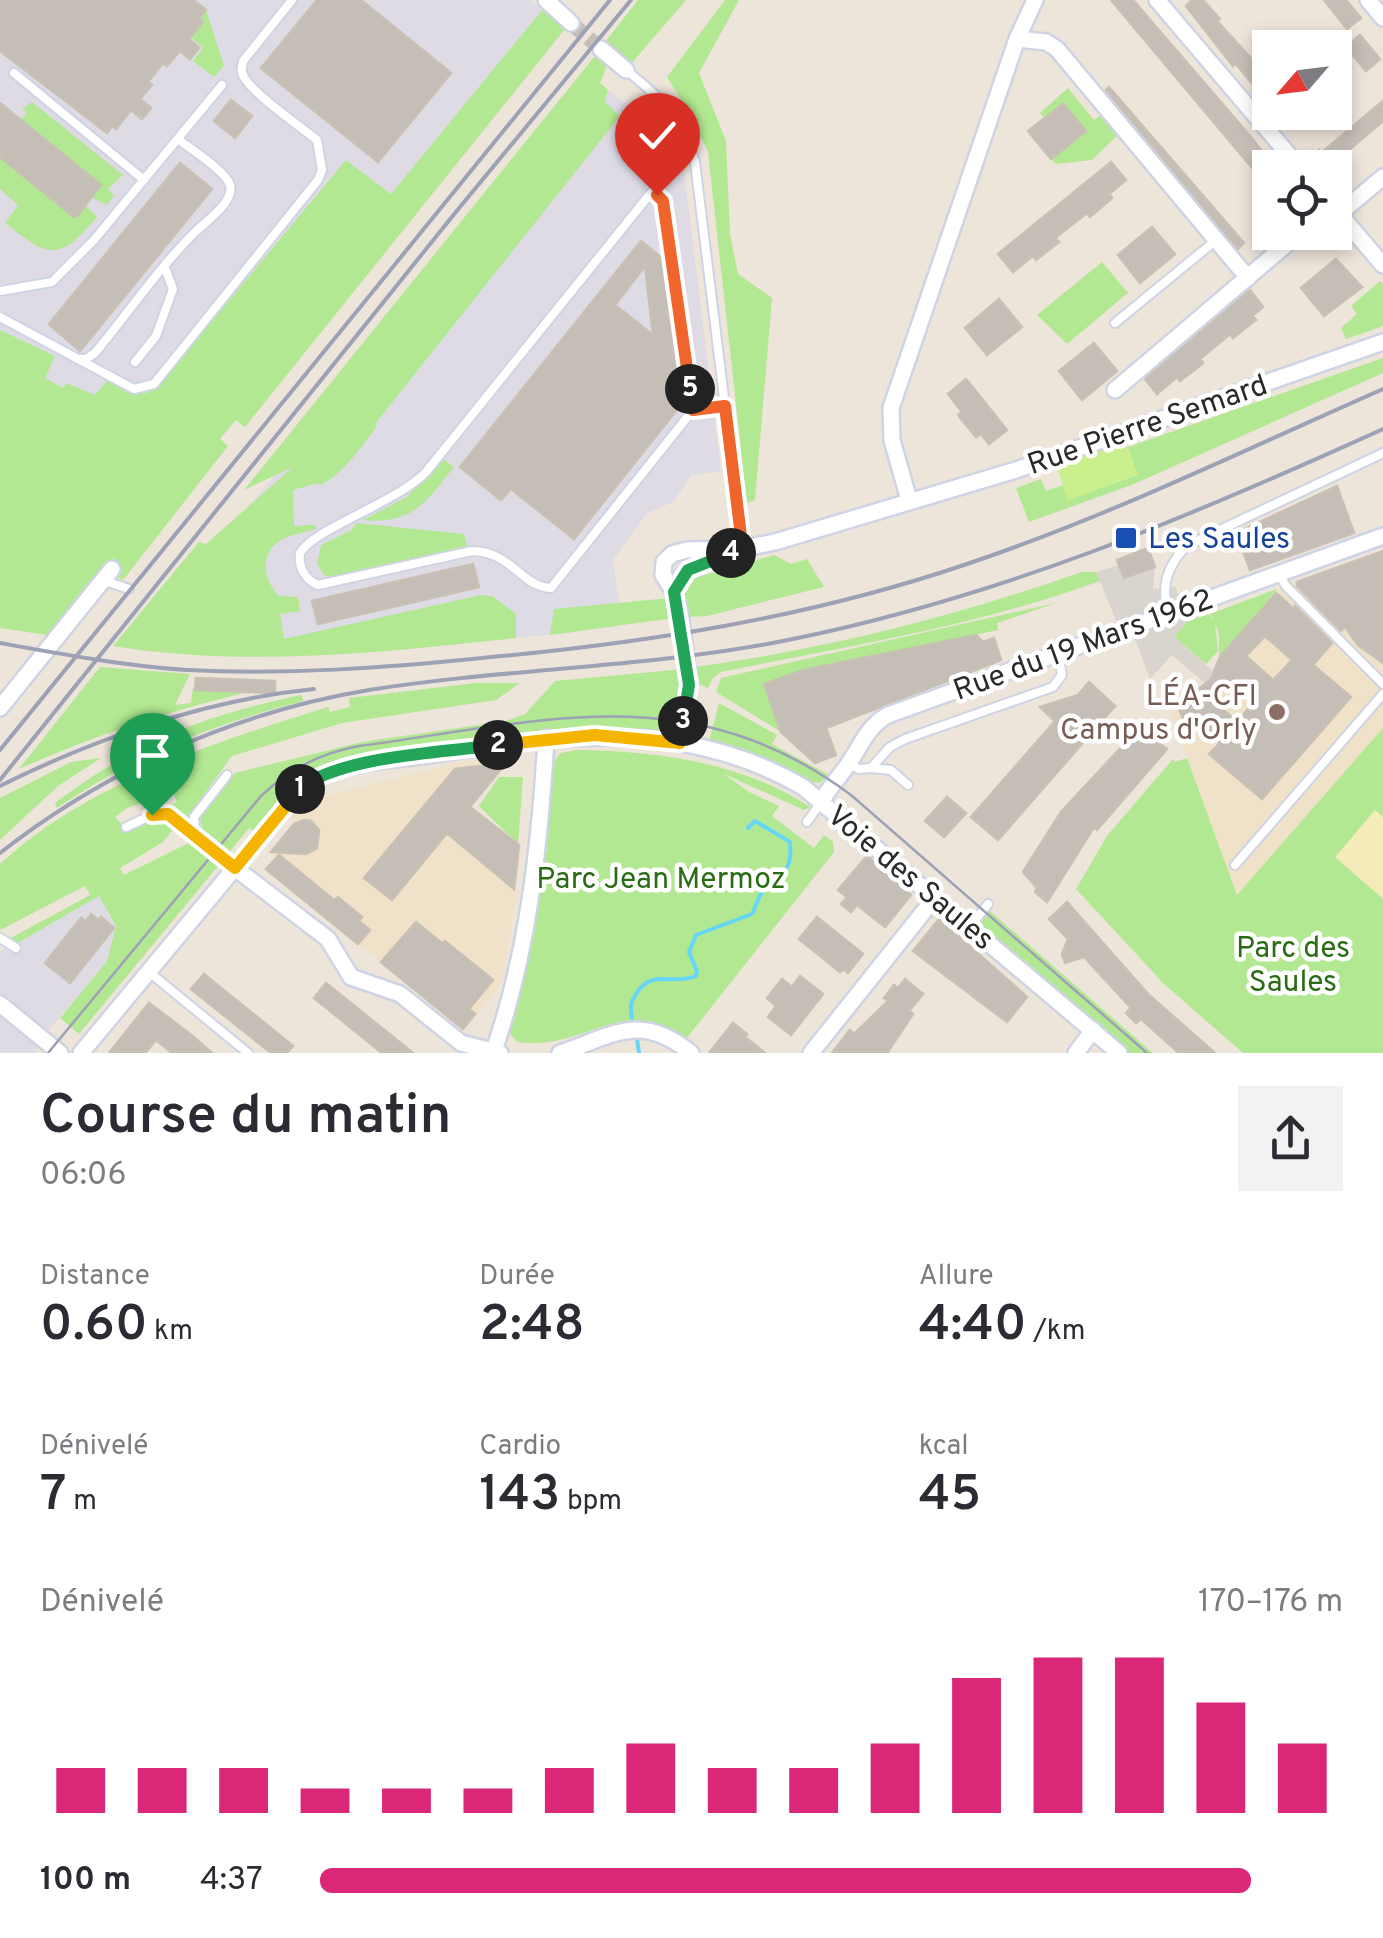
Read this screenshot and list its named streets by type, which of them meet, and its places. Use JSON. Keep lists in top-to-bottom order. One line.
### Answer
{"streets":{"street":["Rue Pierre Semard","Rue du 19 Mars 1962","Voie des Saules"]},"crossings":[["Rue Pierre Semard","Voie des Saules"],["Rue du 19 Mars 1962","Voie des Saules"]],"parks":["Parc Jean Mermoz","Parc des Saules"],"places":{"transit":["Les Saules"],"other":["LÉA-CFI Campus d'Orly"]},"north":"bottom left","page":{"pins":["5","4","3","2","1"],"heading":["Course du matin","06:06"],"stats":[["Distance","0.60 km"],["Durée","2:48"],["Allure","4:40 /km"],["Dénivelé","7 m"],["Cardio","143 bpm"],["kcal","45"]],"chart":["Dénivelé","170–176 m"],"list":[{"name":"100 m","note":"4:37"}]}}
